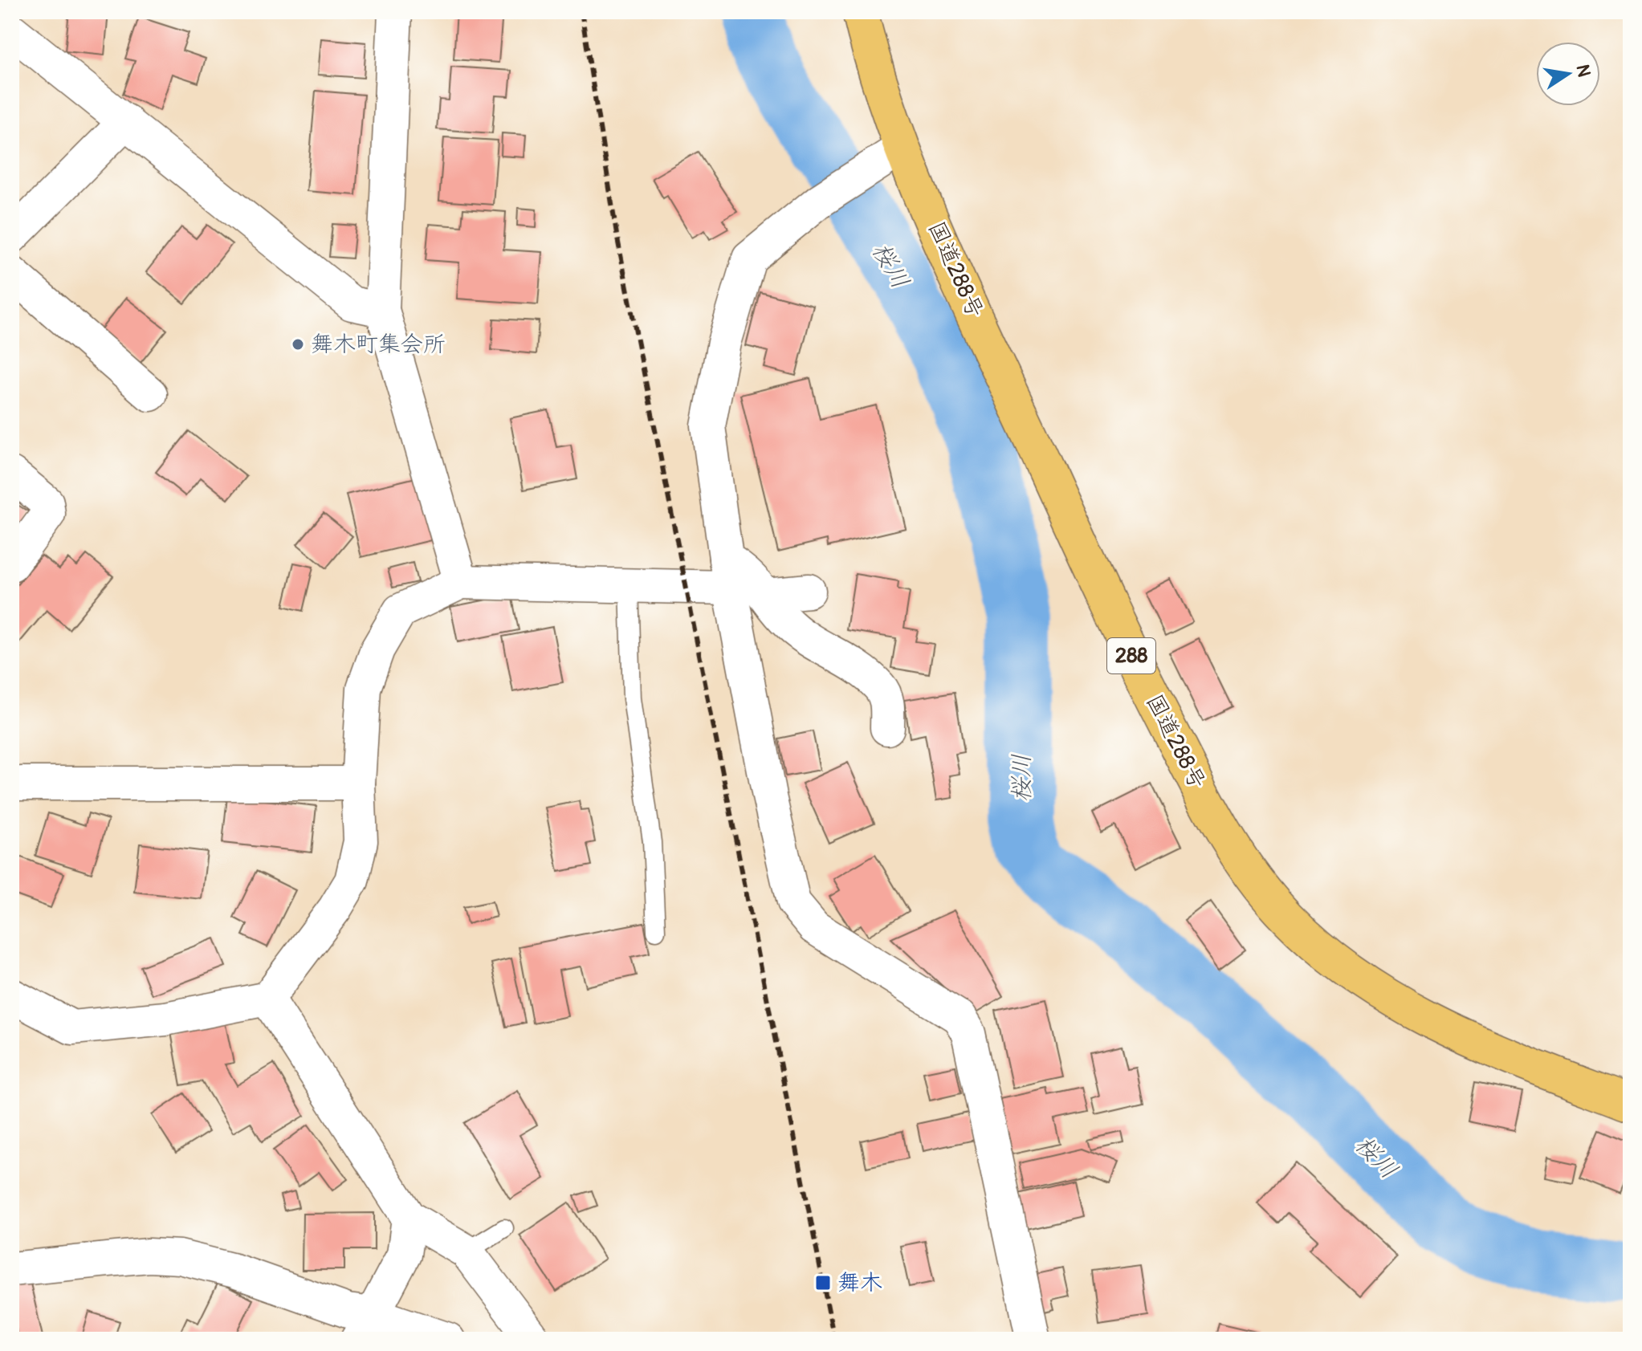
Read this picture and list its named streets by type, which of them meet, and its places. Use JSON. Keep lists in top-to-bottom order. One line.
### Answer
{"streets":{"highway":["国道288号","288"]},"water":["桜川"],"places":{"other":["舞木町集会所"],"transit":["舞木"]},"north":"right"}
